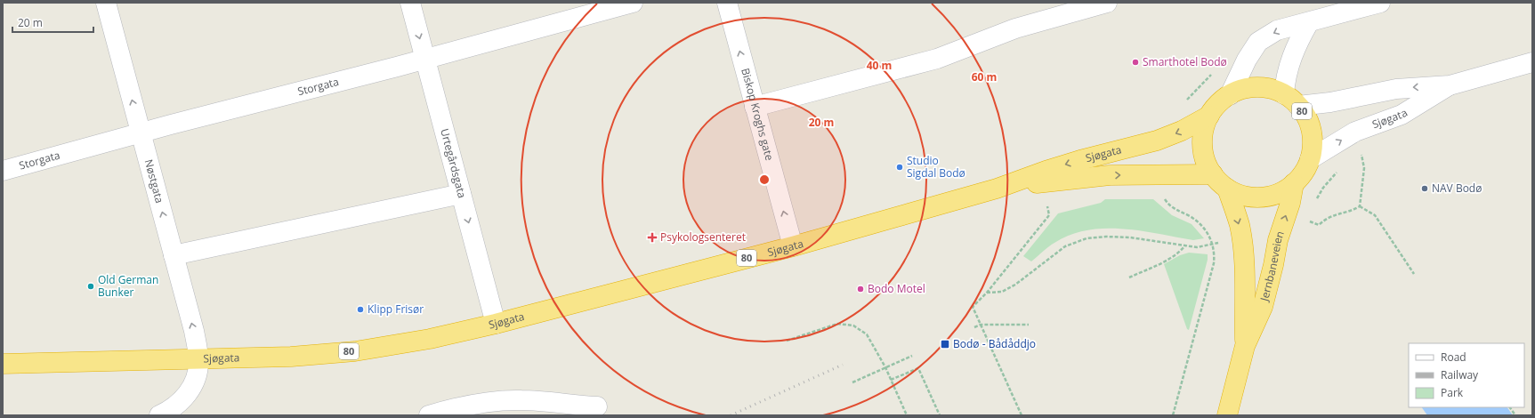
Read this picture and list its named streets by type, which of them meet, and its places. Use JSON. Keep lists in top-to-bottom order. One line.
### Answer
{"streets":{"highway":["80","Sjøgata","Jernbaneveien"],"street":["Storgata","Biskop Kroghs gate","Urtegårdsgata","Nøstgata"]},"crossings":[["Storgata","Urtegårdsgata"],["Storgata","Nøstgata"],["Biskop Kroghs gate","Sjøgata"],["Sjøgata","Urtegårdsgata"],["Sjøgata","Nøstgata"],["Sjøgata","Jernbaneveien"]],"one_way":["Biskop Kroghs gate","Urtegårdsgata","Nøstgata"],"places":{"other":["Smarthotel Bodø","Studio Sigdal Bodø","NAV Bodø","Old German Bunker","Bodo Motel","Klipp Frisør"],"health":["Psykologsenteret"],"transit":["Bodø - Bådåddjo"]},"legend":["Road","Railway","Park"],"scale_bar":"20 m","rings":["40 m","60 m","20 m"]}
